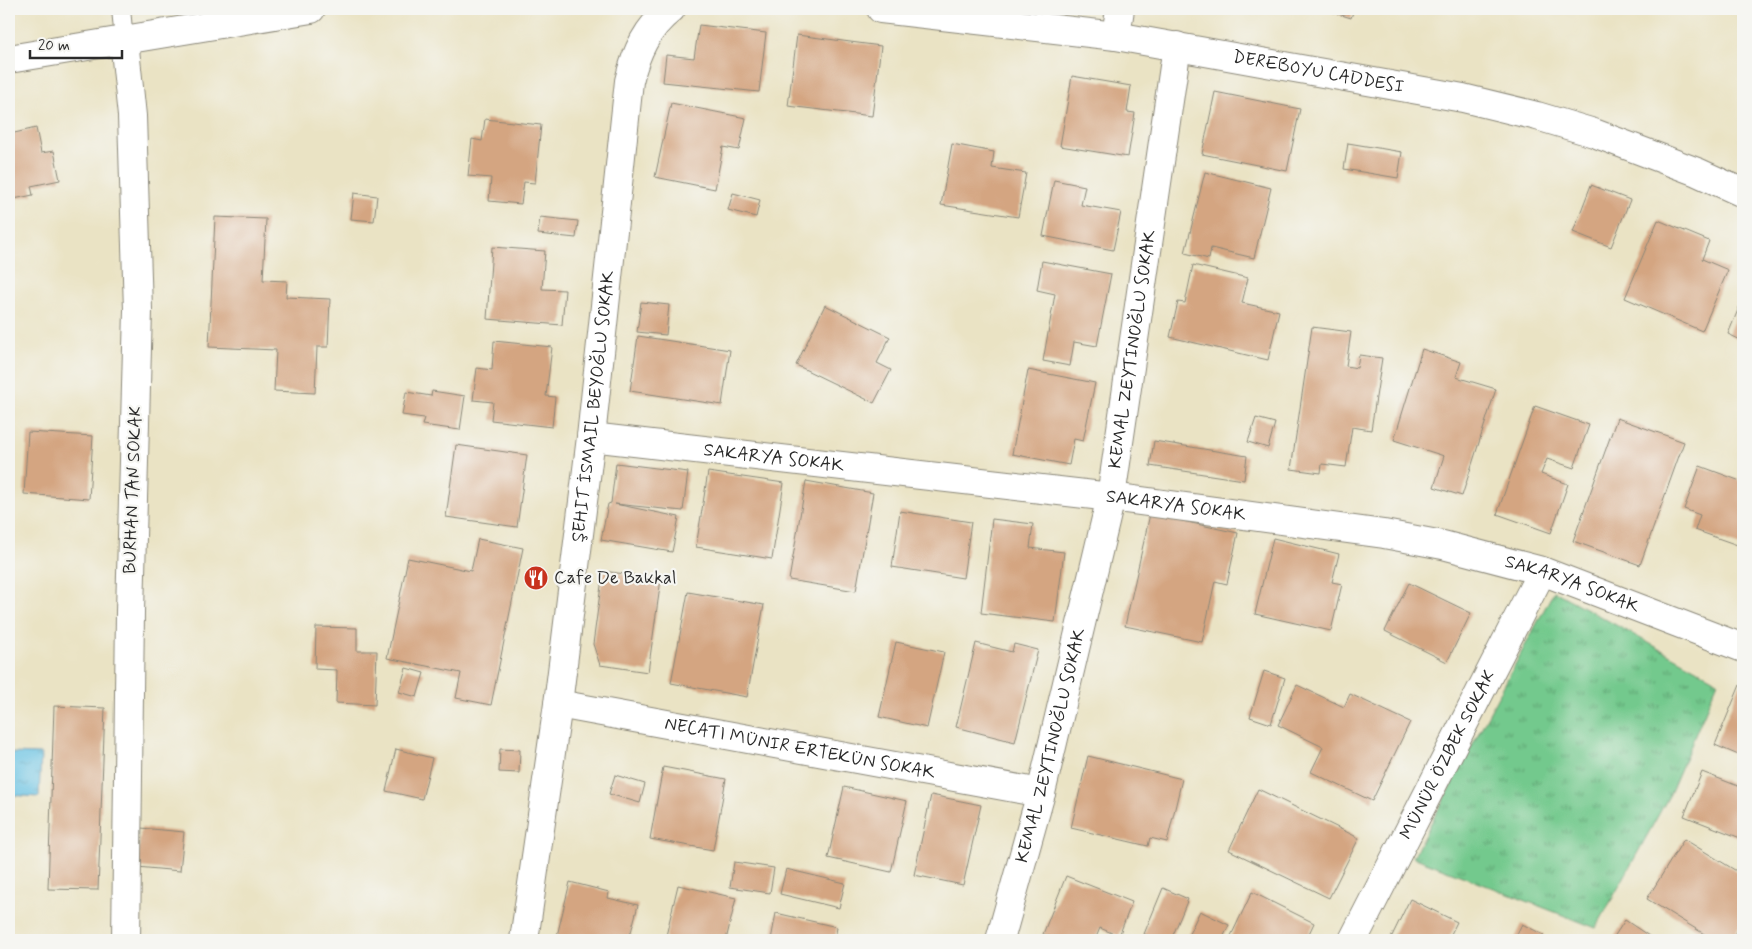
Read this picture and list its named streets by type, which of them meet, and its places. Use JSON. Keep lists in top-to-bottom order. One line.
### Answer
{"streets":{"street":["DEREBOYU CADDESI","KEMAL ZEYTINOĞLU SOKAK","ŞEHIT İSMAIL BEYOĞLU SOKAK","SAKARYA SOKAK","BURHAN TAN SOKAK","NECATI MÜNIR ERTEKÜN SOKAK","MÜNÜR ÖZBEK SOKAK"]},"crossings":[["DEREBOYU CADDESI","KEMAL ZEYTINOĞLU SOKAK"],["KEMAL ZEYTINOĞLU SOKAK","SAKARYA SOKAK"],["KEMAL ZEYTINOĞLU SOKAK","NECATI MÜNIR ERTEKÜN SOKAK"],["ŞEHIT İSMAIL BEYOĞLU SOKAK","SAKARYA SOKAK"],["ŞEHIT İSMAIL BEYOĞLU SOKAK","NECATI MÜNIR ERTEKÜN SOKAK"],["SAKARYA SOKAK","MÜNÜR ÖZBEK SOKAK"]],"places":{"restaurant":["Cafe De Bakkal"]},"scale_bar":"20 m"}
